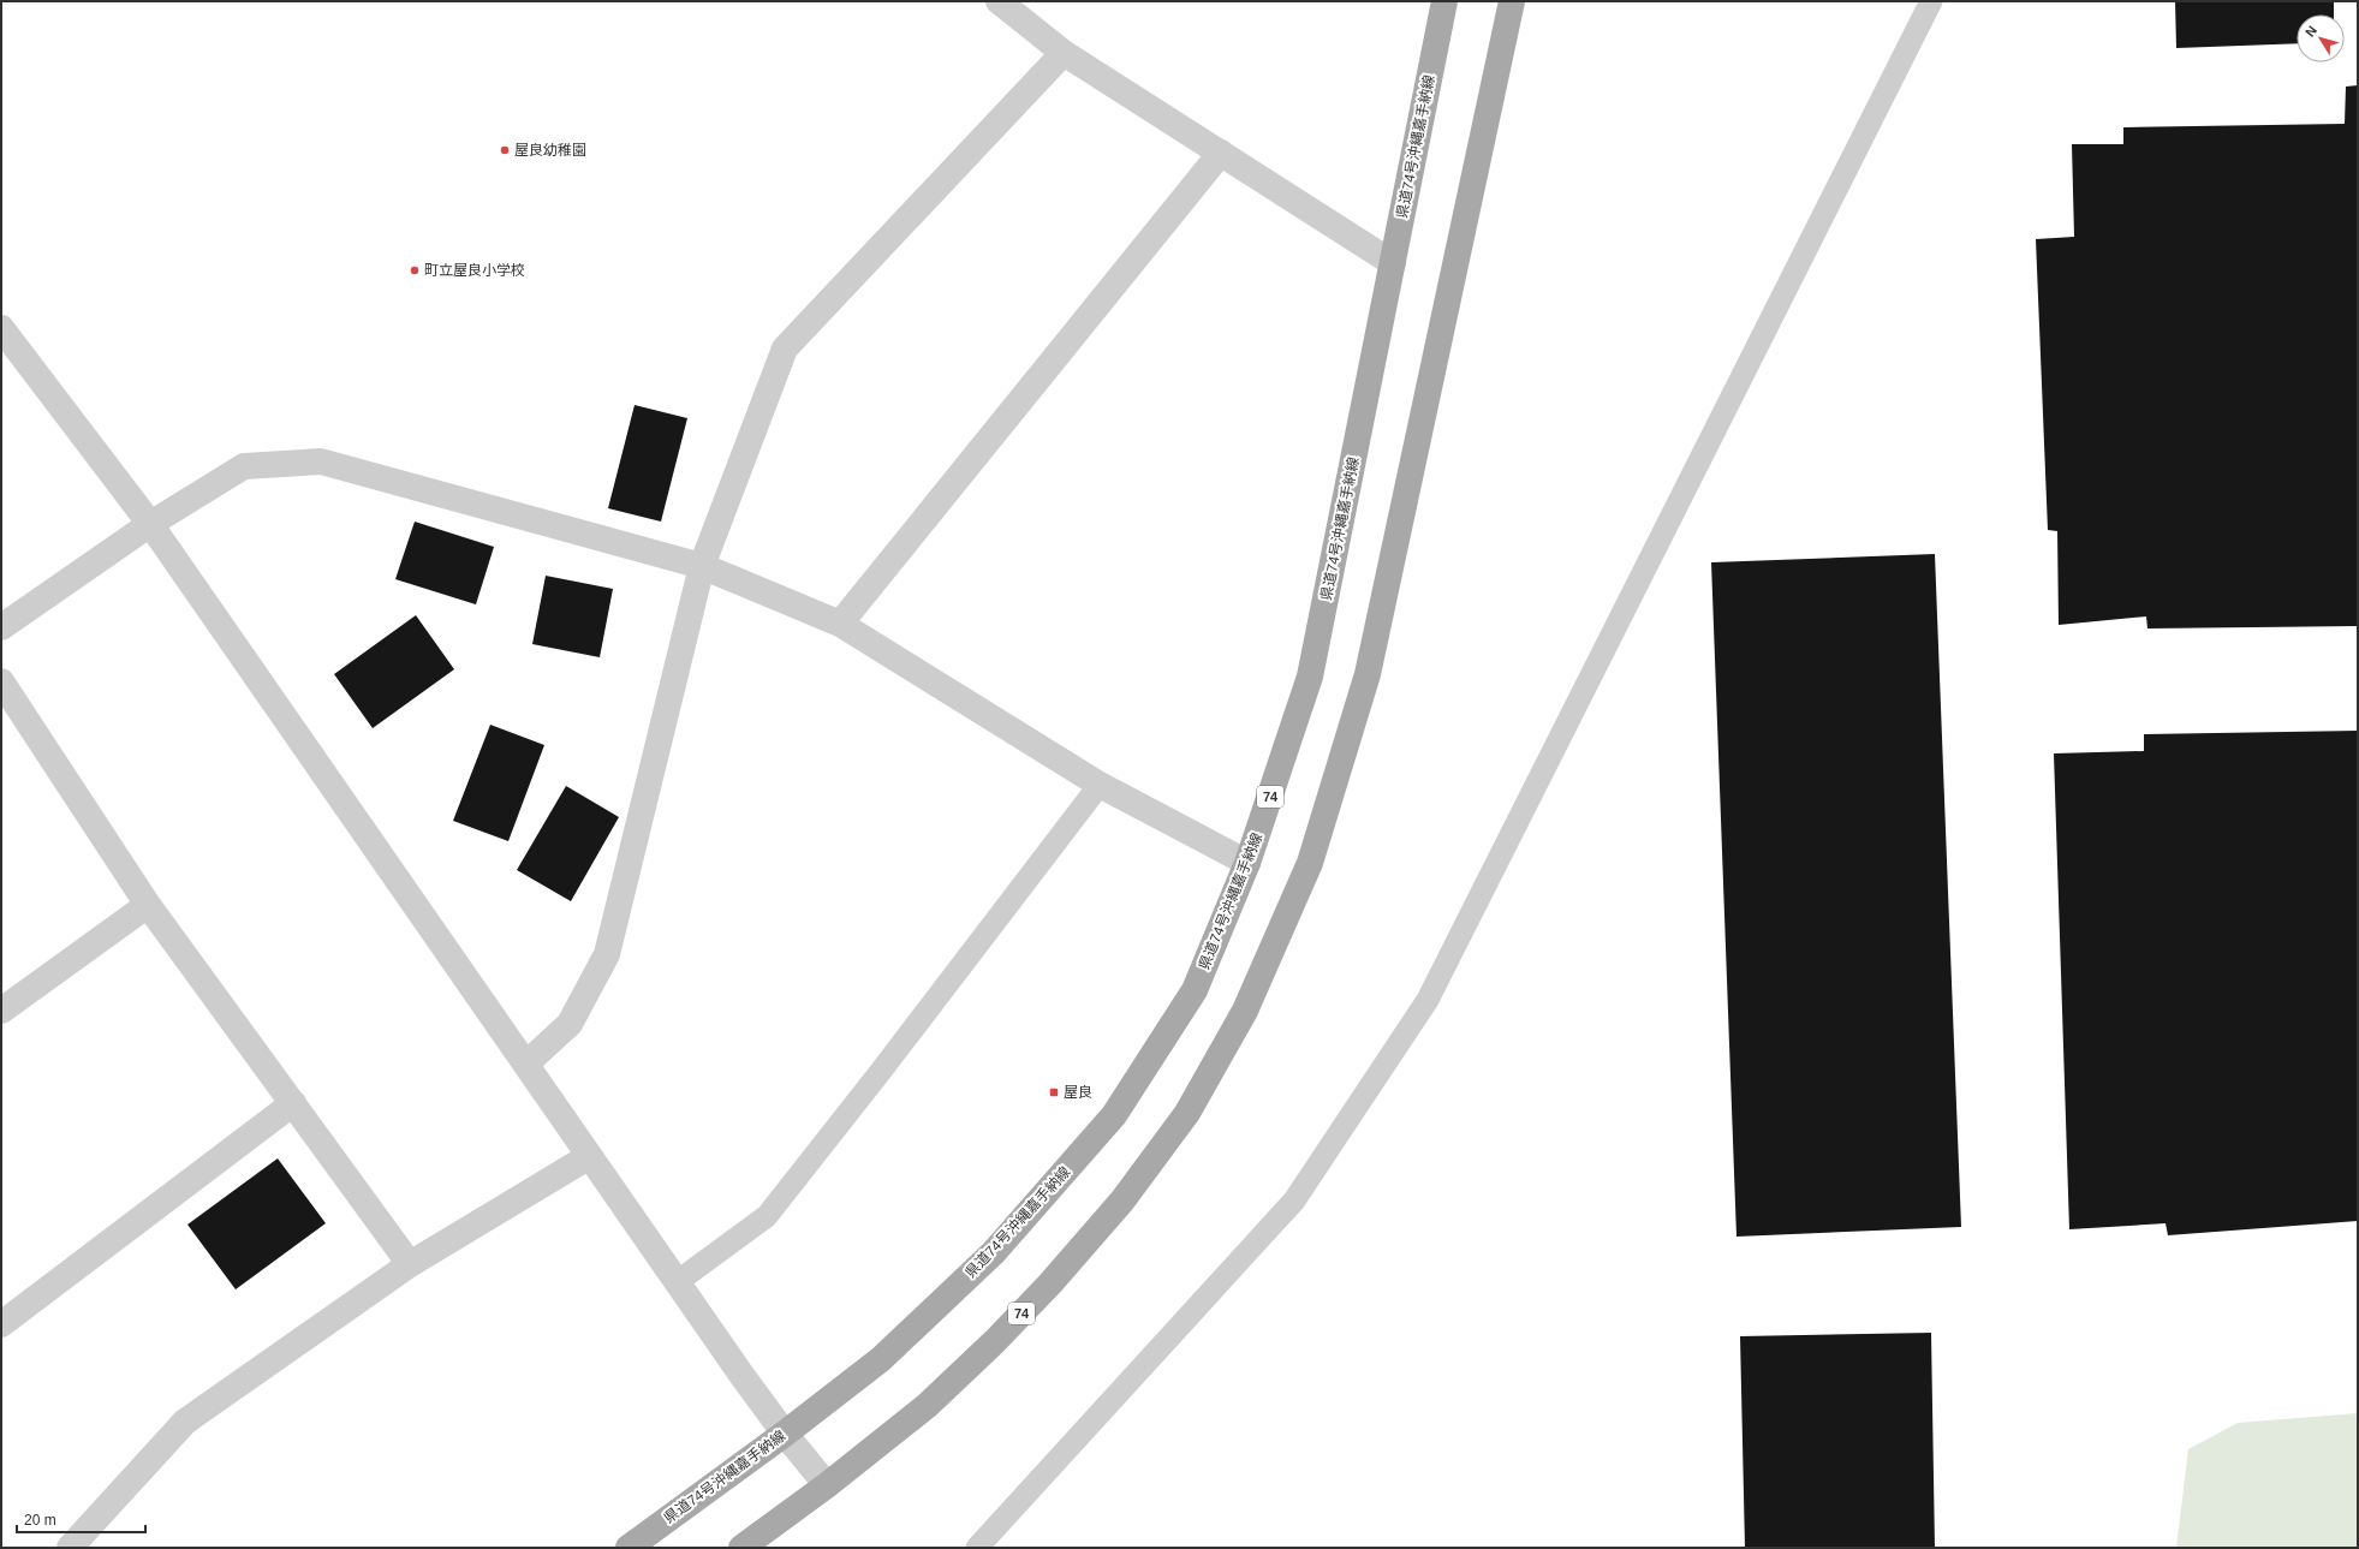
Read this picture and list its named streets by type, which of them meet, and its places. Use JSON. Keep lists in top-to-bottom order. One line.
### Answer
{"streets":{"main road":["県道74号沖縄嘉手納線","74"]},"places":{"other":["屋良幼稚園","町立屋良小学校"],"transit":["屋良"]},"scale_bar":"20 m","north":"top left"}
